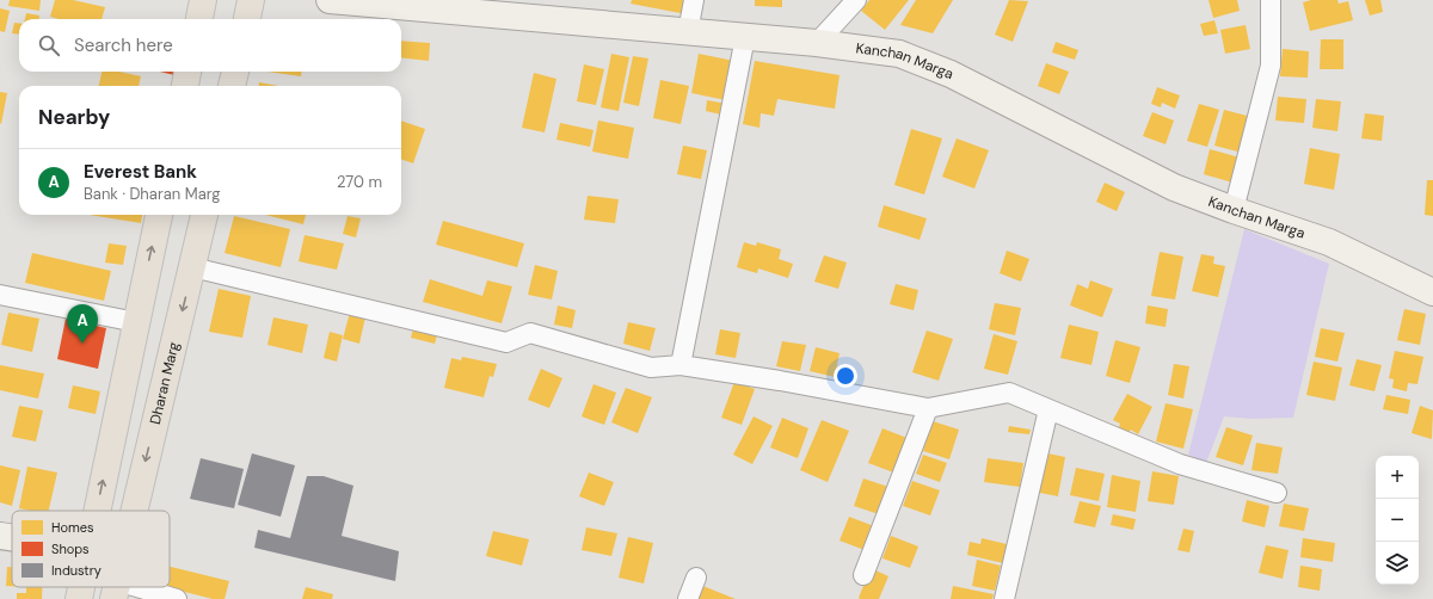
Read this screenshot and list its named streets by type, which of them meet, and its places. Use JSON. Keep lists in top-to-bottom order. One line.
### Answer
{"streets":{"main road":["Kanchan Marga","Dharan Marg"]},"legend":["Homes","Shops","Industry"],"page":{"search":"Search here","heading":"Nearby","list":[{"mark":"A","name":"Everest Bank","note":"Bank · Dharan Marg","value":"270 m"}],"pins":"A","map_buttons":["+","−"]}}
